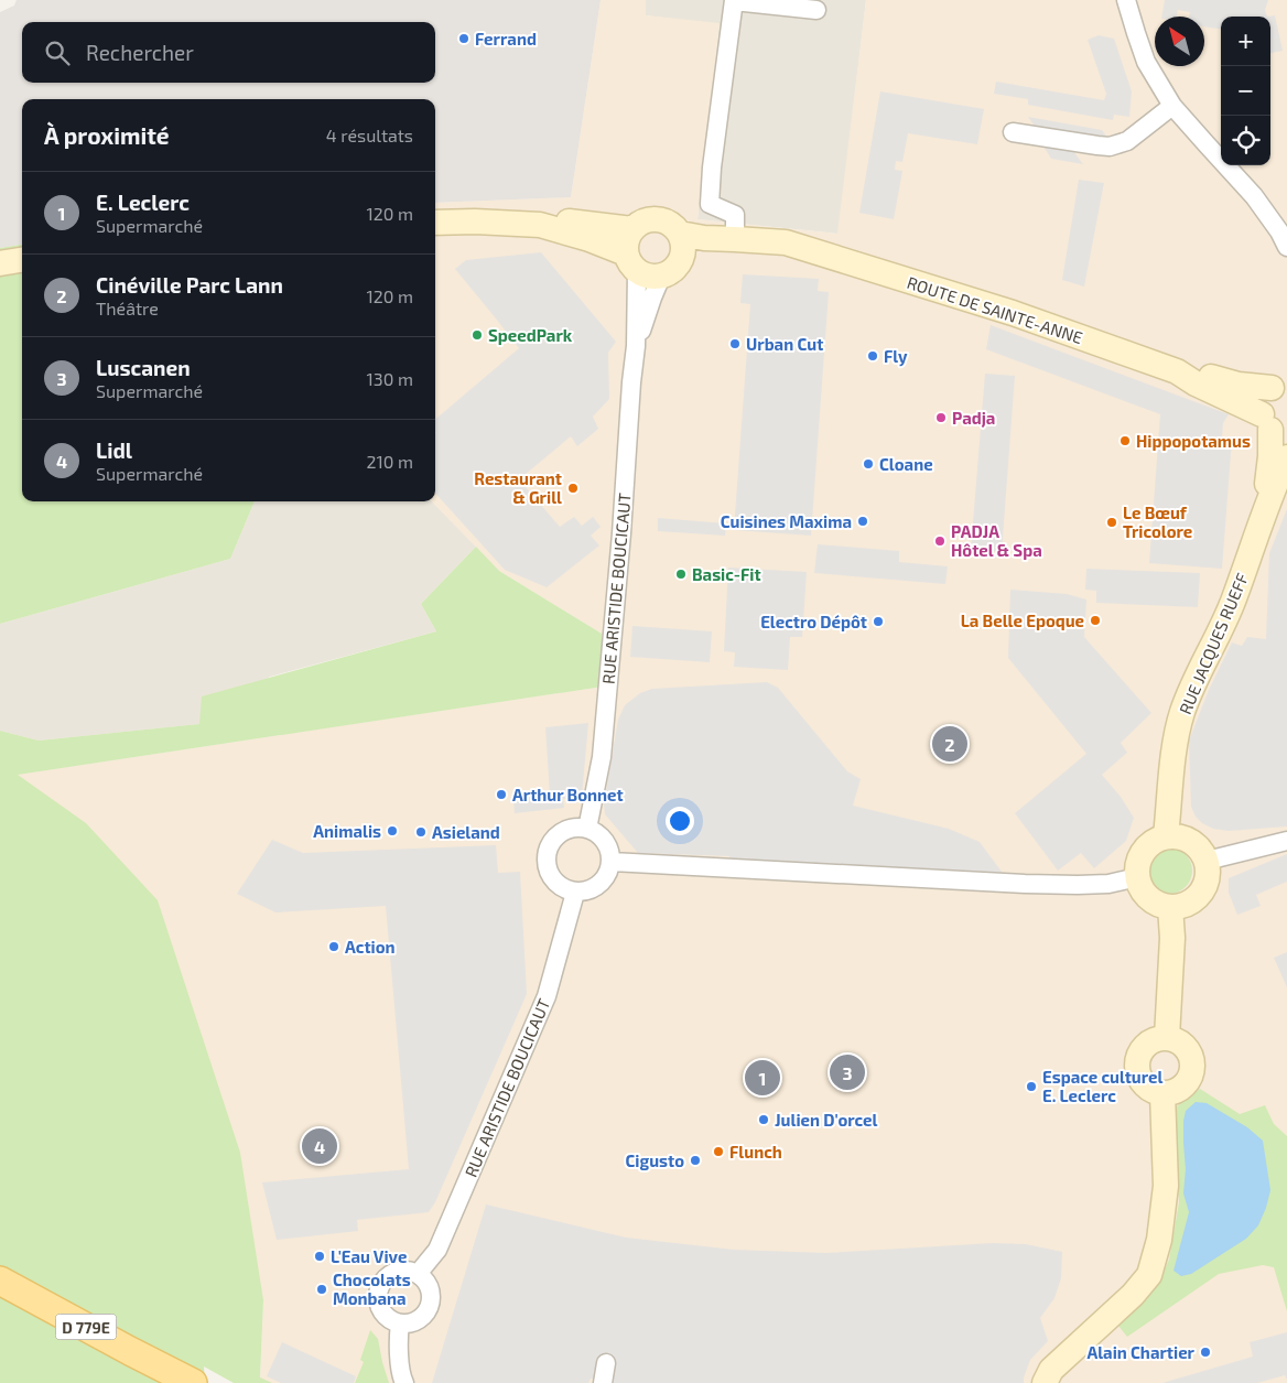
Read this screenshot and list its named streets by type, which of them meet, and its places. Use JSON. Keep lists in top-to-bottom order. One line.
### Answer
{"streets":{"main road":["ROUTE DE SAINTE-ANNE","RUE JACQUES RUEFF","D 779E"],"street":["RUE ARISTIDE BOUCICAUT"]},"crossings":[["ROUTE DE SAINTE-ANNE","RUE ARISTIDE BOUCICAUT"],["ROUTE DE SAINTE-ANNE","RUE JACQUES RUEFF"]],"places":["Ferrand","SpeedPark","Urban Cut","Fly","Padja","Hippopotamus","Cloane","Restaurant & Grill","Cuisines Maxima","Le Bœuf Tricolore","PADJA Hôtel & Spa","Basic-Fit","La Belle Epoque","Electro Dépôt","Arthur Bonnet","Animalis","Asieland","Action","Espace culturel E. Leclerc","Julien D'orcel","Flunch","Cigusto","L'Eau Vive","Chocolats Monbana","Alain Chartier"],"north":"top left","page":{"map_buttons":["+","−"],"search":"Rechercher","heading":["À proximité","4 résultats"],"list":[{"mark":"1","name":"E. Leclerc","note":"Supermarché","value":"120 m"},{"mark":"2","name":"Cinéville Parc Lann","note":"Théâtre","value":"120 m"},{"mark":"3","name":"Luscanen","note":"Supermarché","value":"130 m"},{"mark":"4","name":"Lidl","note":"Supermarché","value":"210 m"}],"pins":["2","3","1","4"]}}
